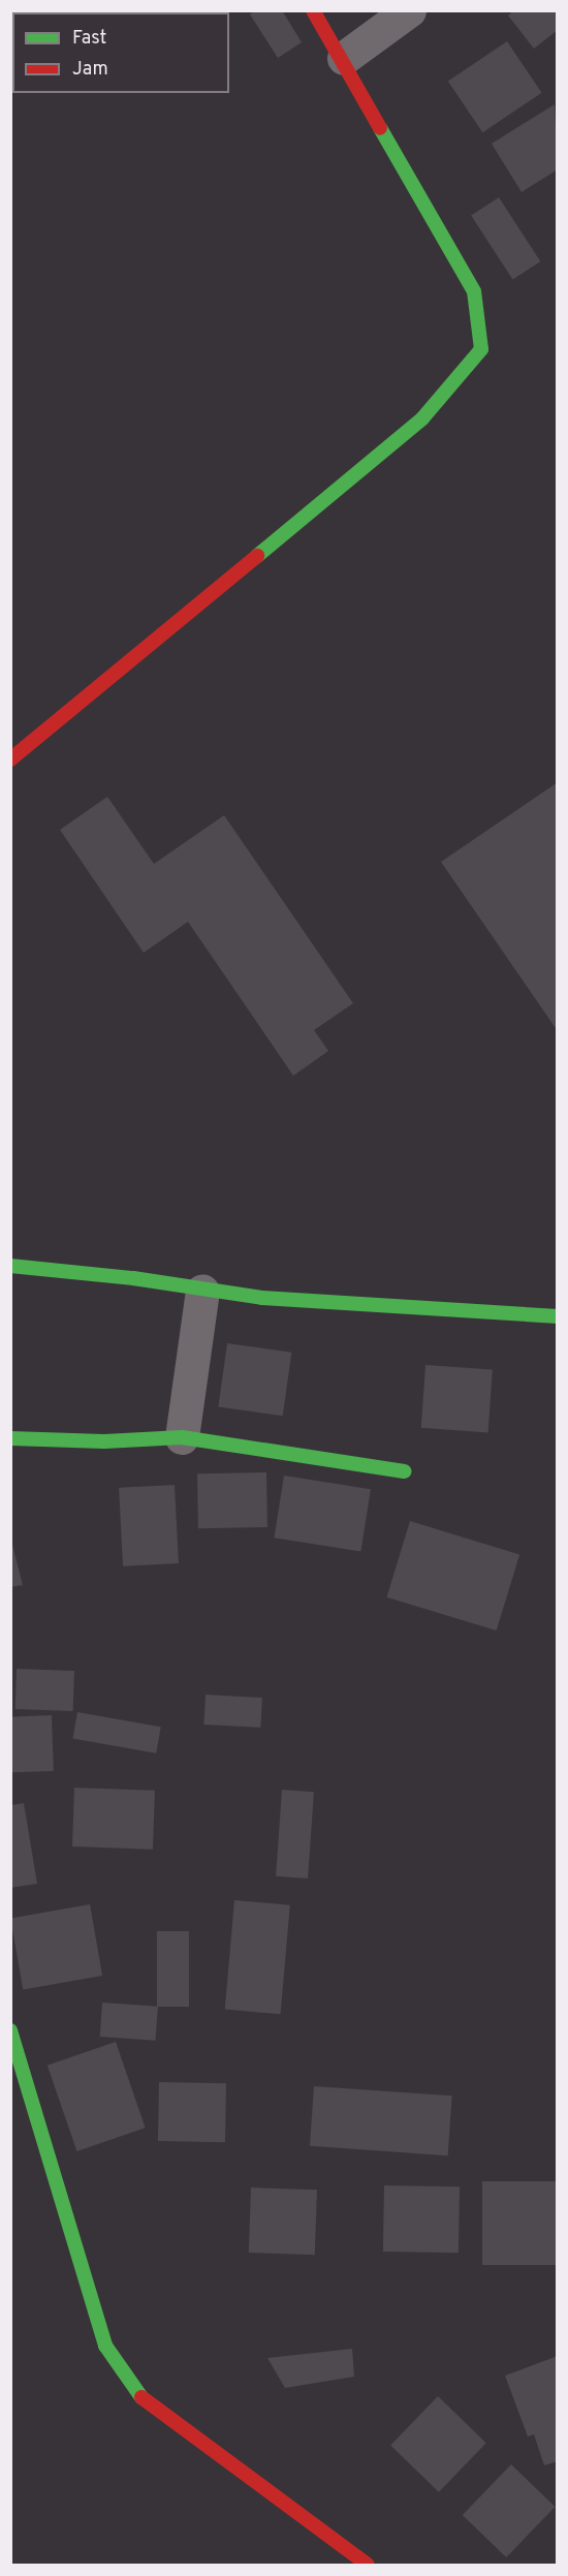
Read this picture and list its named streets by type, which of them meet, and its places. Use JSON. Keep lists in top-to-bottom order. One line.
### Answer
{"legend":["Fast","Jam"]}
